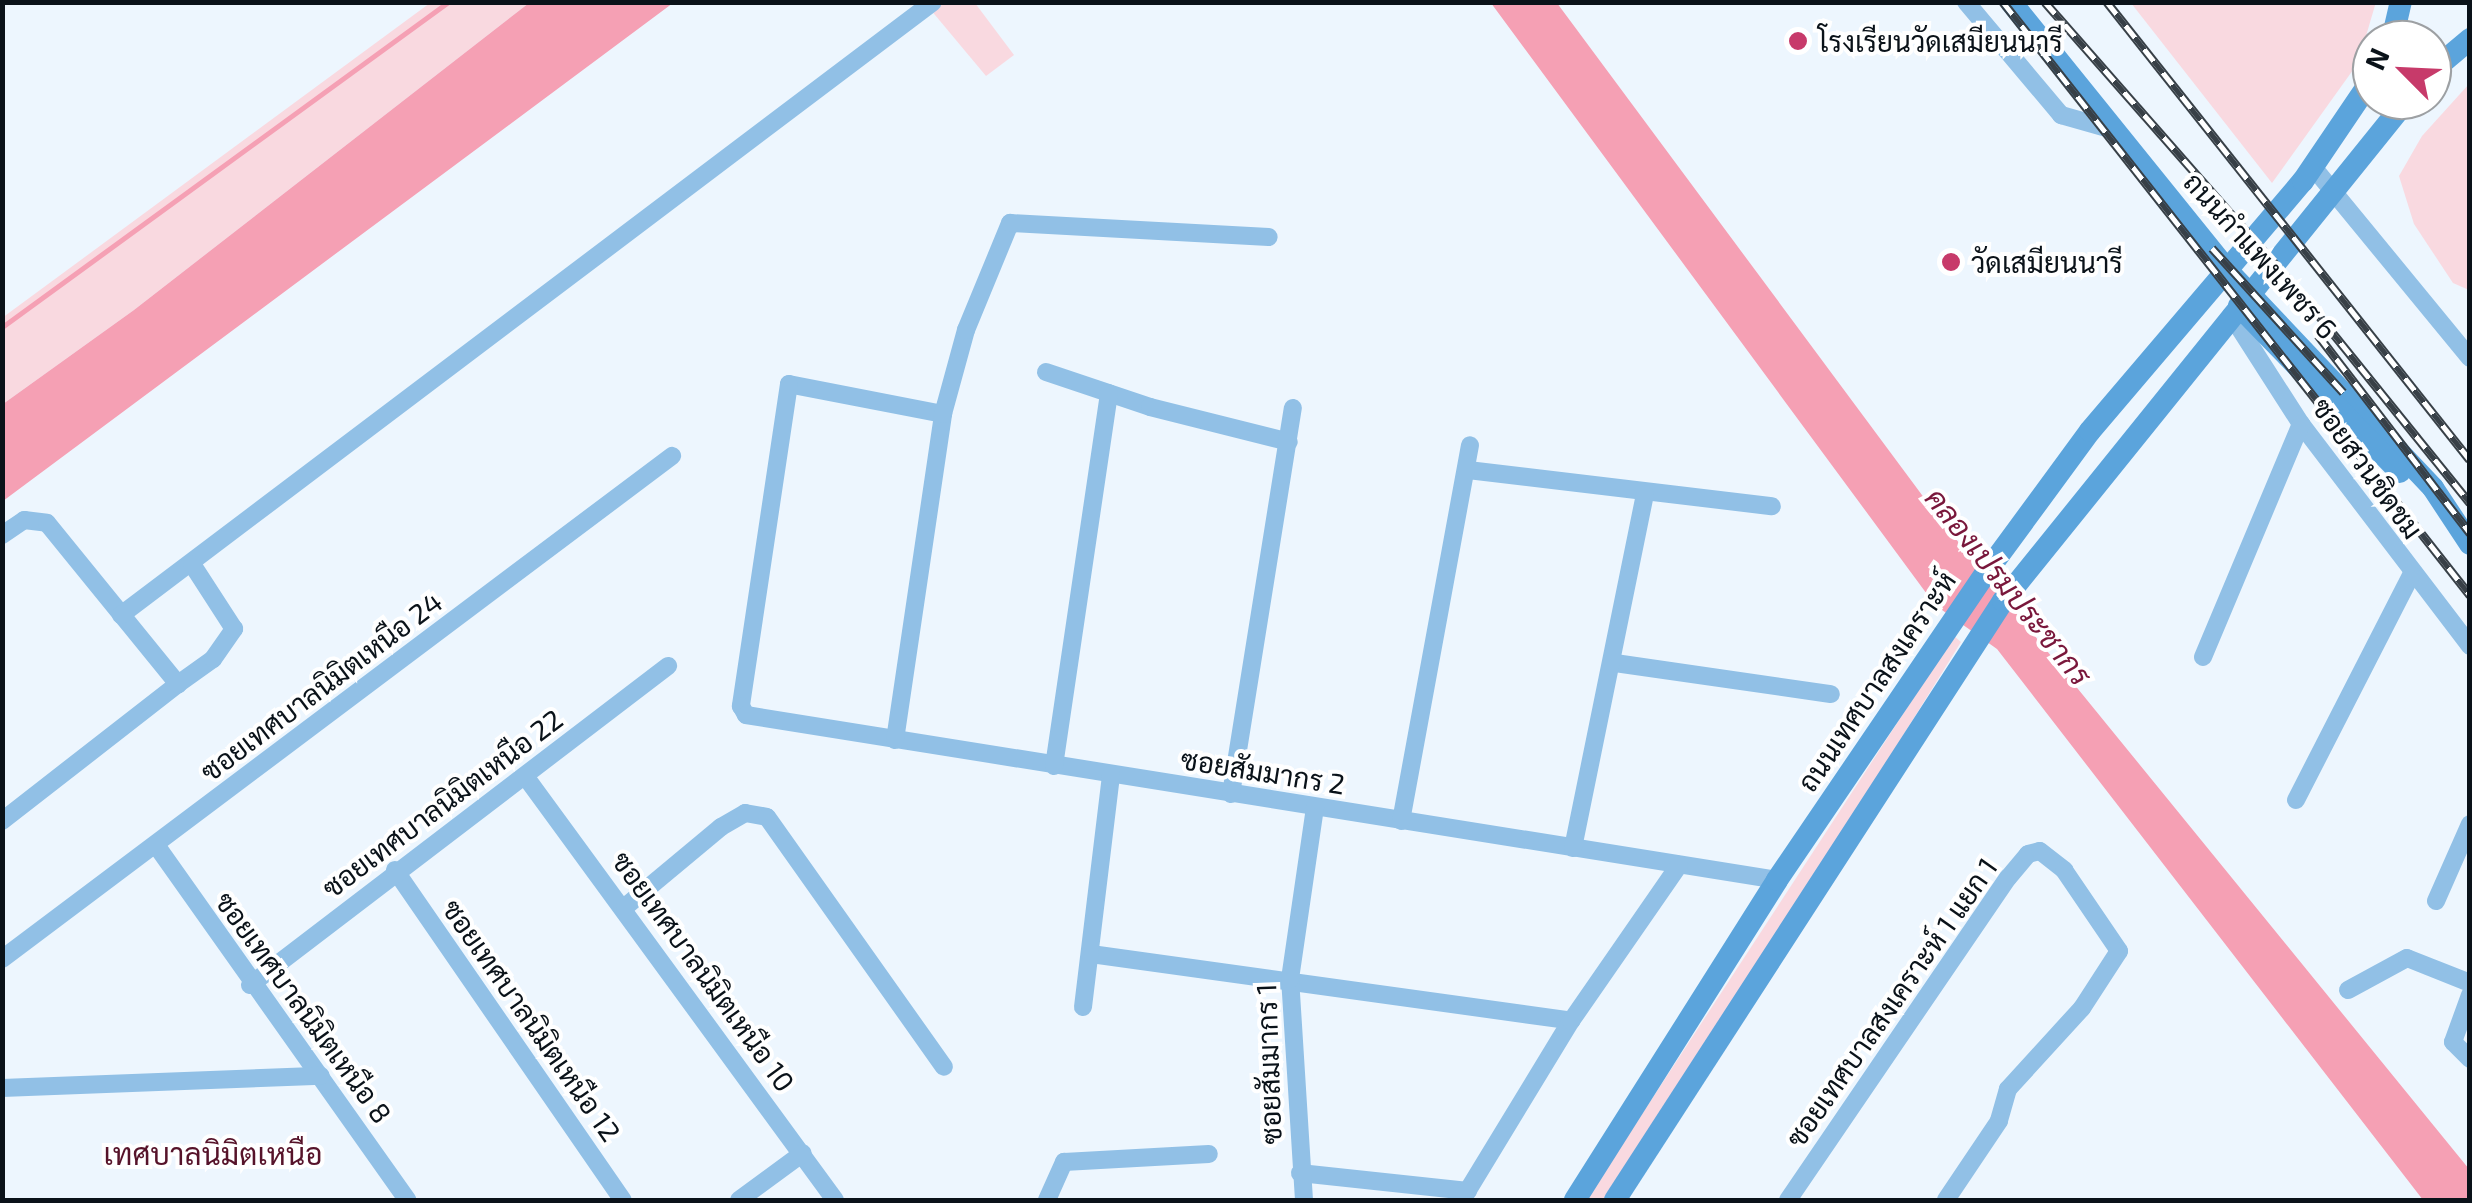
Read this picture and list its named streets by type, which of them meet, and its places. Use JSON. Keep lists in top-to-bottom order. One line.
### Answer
{"streets":{"street":["ถนนกำแพงเพชร 6","ซอยสวนชิดชม","ถนนเทศบาลสงเคราะห์","ซอยเทศบาลนิมิตเหนือ 24","ซอยสัมมากร 2","ซอยเทศบาลนิมิตเหนือ 22","ซอยเทศบาลนิมิตเหนือ 10","ซอยเทศบาลสงเคราะห์ 1 แยก 1","ซอยเทศบาลนิมิตเหนือ 8","ซอยเทศบาลนิมิตเหนือ 12","ซอยสัมมากร 1"]},"crossings":[["ถนนกำแพงเพชร 6","ซอยสวนชิดชม"],["ถนนกำแพงเพชร 6","ถนนเทศบาลสงเคราะห์"],["ถนนเทศบาลสงเคราะห์","ซอยสัมมากร 2"],["ซอยเทศบาลนิมิตเหนือ 24","ซอยเทศบาลนิมิตเหนือ 8"],["ซอยสัมมากร 2","ซอยสัมมากร 1"],["ซอยเทศบาลนิมิตเหนือ 22","ซอยเทศบาลนิมิตเหนือ 10"],["ซอยเทศบาลนิมิตเหนือ 22","ซอยเทศบาลนิมิตเหนือ 8"],["ซอยเทศบาลนิมิตเหนือ 22","ซอยเทศบาลนิมิตเหนือ 12"]],"districts":["เทศบาลนิมิตเหนือ"],"water":["คลองเปรมประชากร"],"places":["โรงเรียนวัดเสมียนนารี","วัดเสมียนนารี"],"north":"top left"}
